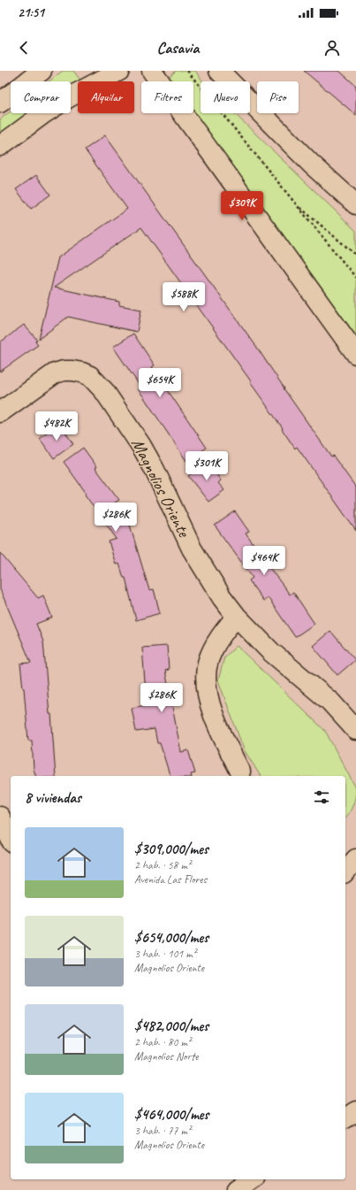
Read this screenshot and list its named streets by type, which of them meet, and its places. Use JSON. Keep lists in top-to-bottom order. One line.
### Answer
{"streets":{"street":["Magnolios Oriente"]},"page":{"status":"21:51","header":"Casavia","chip":["Comprar","Alquilar","Filtros","Nuevo","Piso"],"price":["$309K","$588K","$654K","$482K","$301K","$286K","$464K","$286K"],"heading":"8 viviendas","list":[{"name":"$309,000/mes","note":"2 hab. · 58 m² · Avenida Las Flores"},{"name":"$654,000/mes","note":"3 hab. · 101 m² · Magnolios Oriente"},{"name":"$482,000/mes","note":"2 hab. · 80 m² · Magnolios Norte"},{"name":"$464,000/mes","note":"3 hab. · 77 m² · Magnolios Oriente"}]}}
